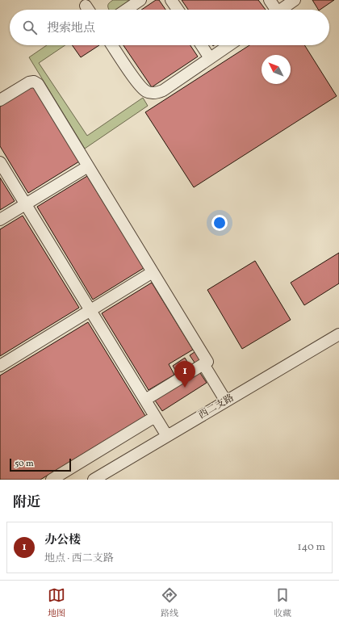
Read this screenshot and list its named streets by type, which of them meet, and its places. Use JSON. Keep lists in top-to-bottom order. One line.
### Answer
{"streets":{"street":["西二支路"]},"scale_bar":"50 m","north":"top left","page":{"search":"搜索地点","pins":"1","scale":"50 m","heading":"附近","list":[{"mark":"1","name":"办公楼","note":"地点 · 西二支路","value":"140 m"}],"nav":["地图","路线","收藏"]}}
